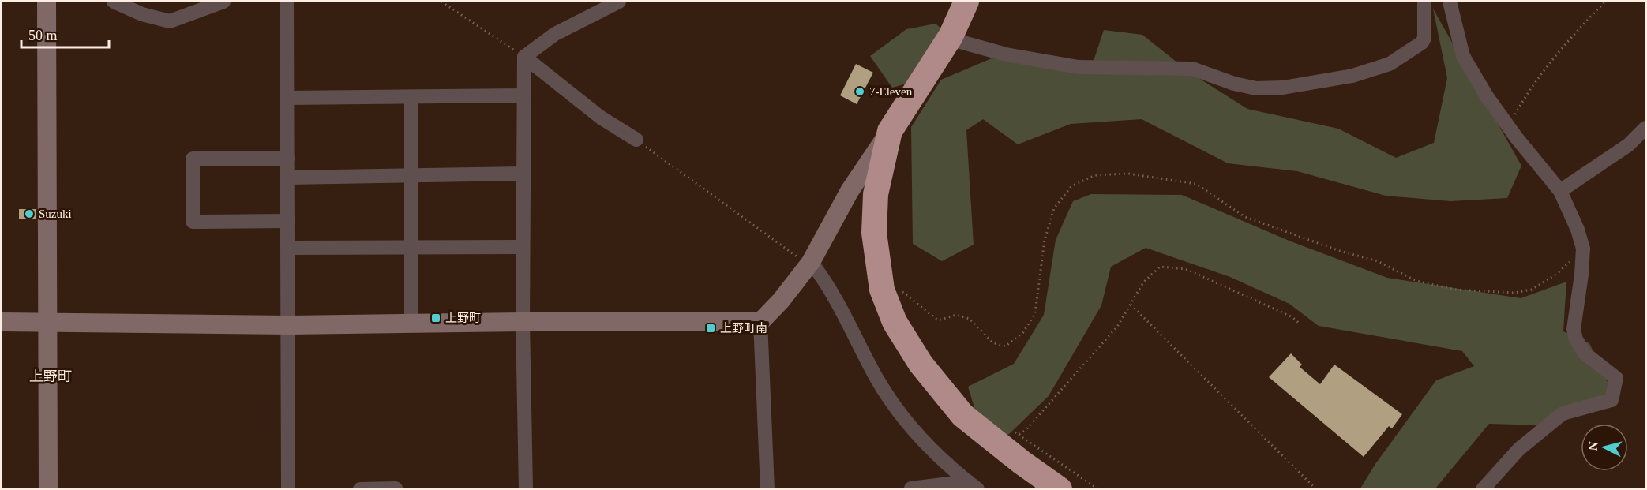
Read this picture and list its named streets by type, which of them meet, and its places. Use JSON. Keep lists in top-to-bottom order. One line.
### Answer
{"districts":["上野町"],"places":{"other":["7-Eleven","Suzuki"],"transit":["上野町","上野町南"]},"scale_bar":"50 m","north":"left"}
